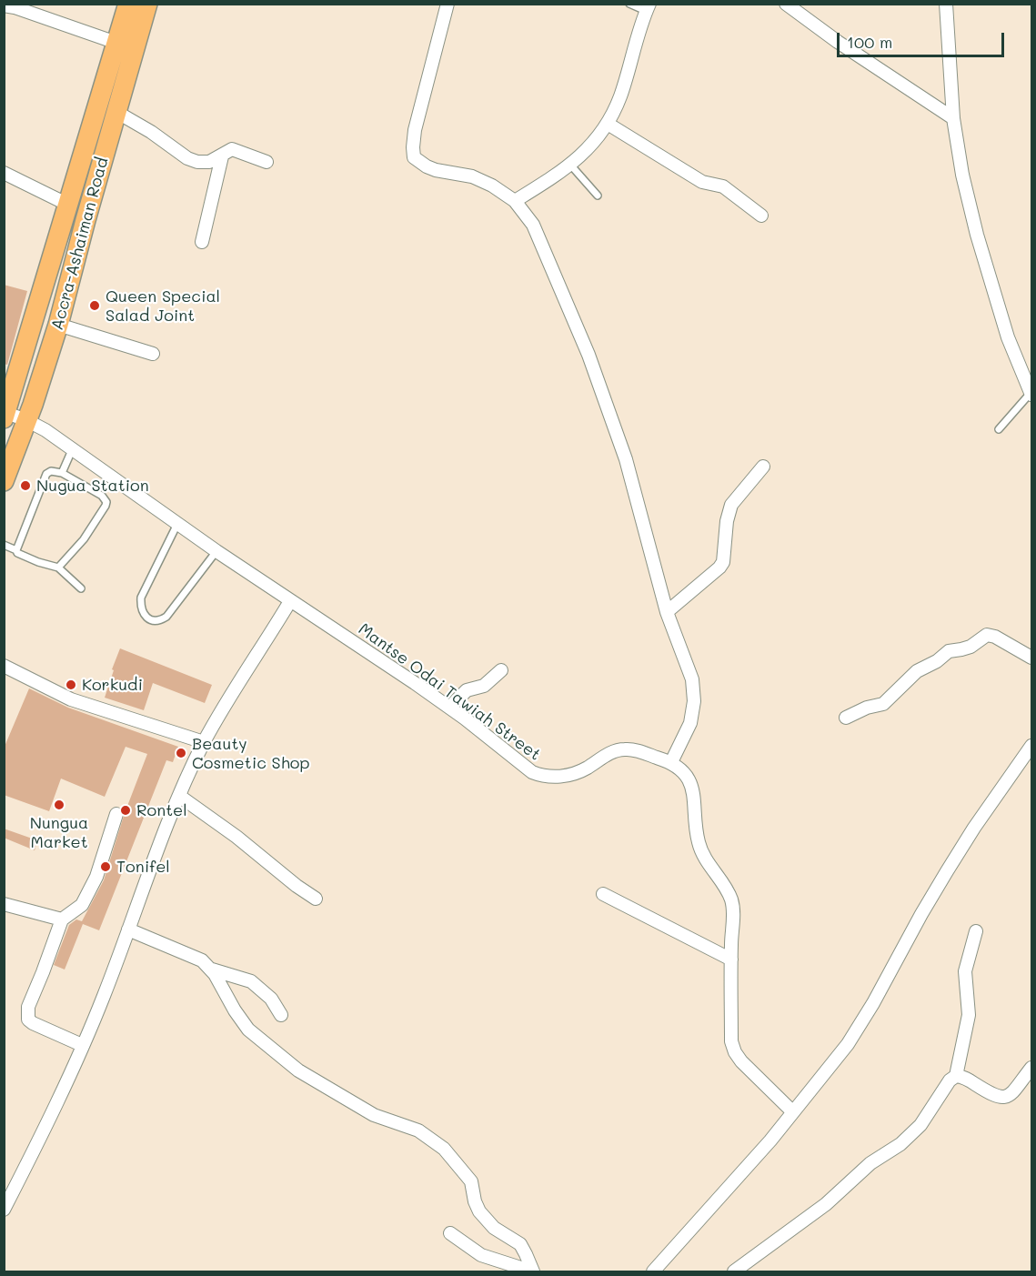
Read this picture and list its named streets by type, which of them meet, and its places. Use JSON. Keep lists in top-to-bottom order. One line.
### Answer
{"streets":{"main road":["Accra-Ashaiman Road"],"street":["Mantse Odai Tawiah Street"]},"crossings":[["Accra-Ashaiman Road","Mantse Odai Tawiah Street"]],"places":["Queen Special Salad Joint","Nugua Station","Korkudi","Beauty Cosmetic Shop","Nungua Market","Rontel","Tonifel"],"scale_bar":"100 m"}
